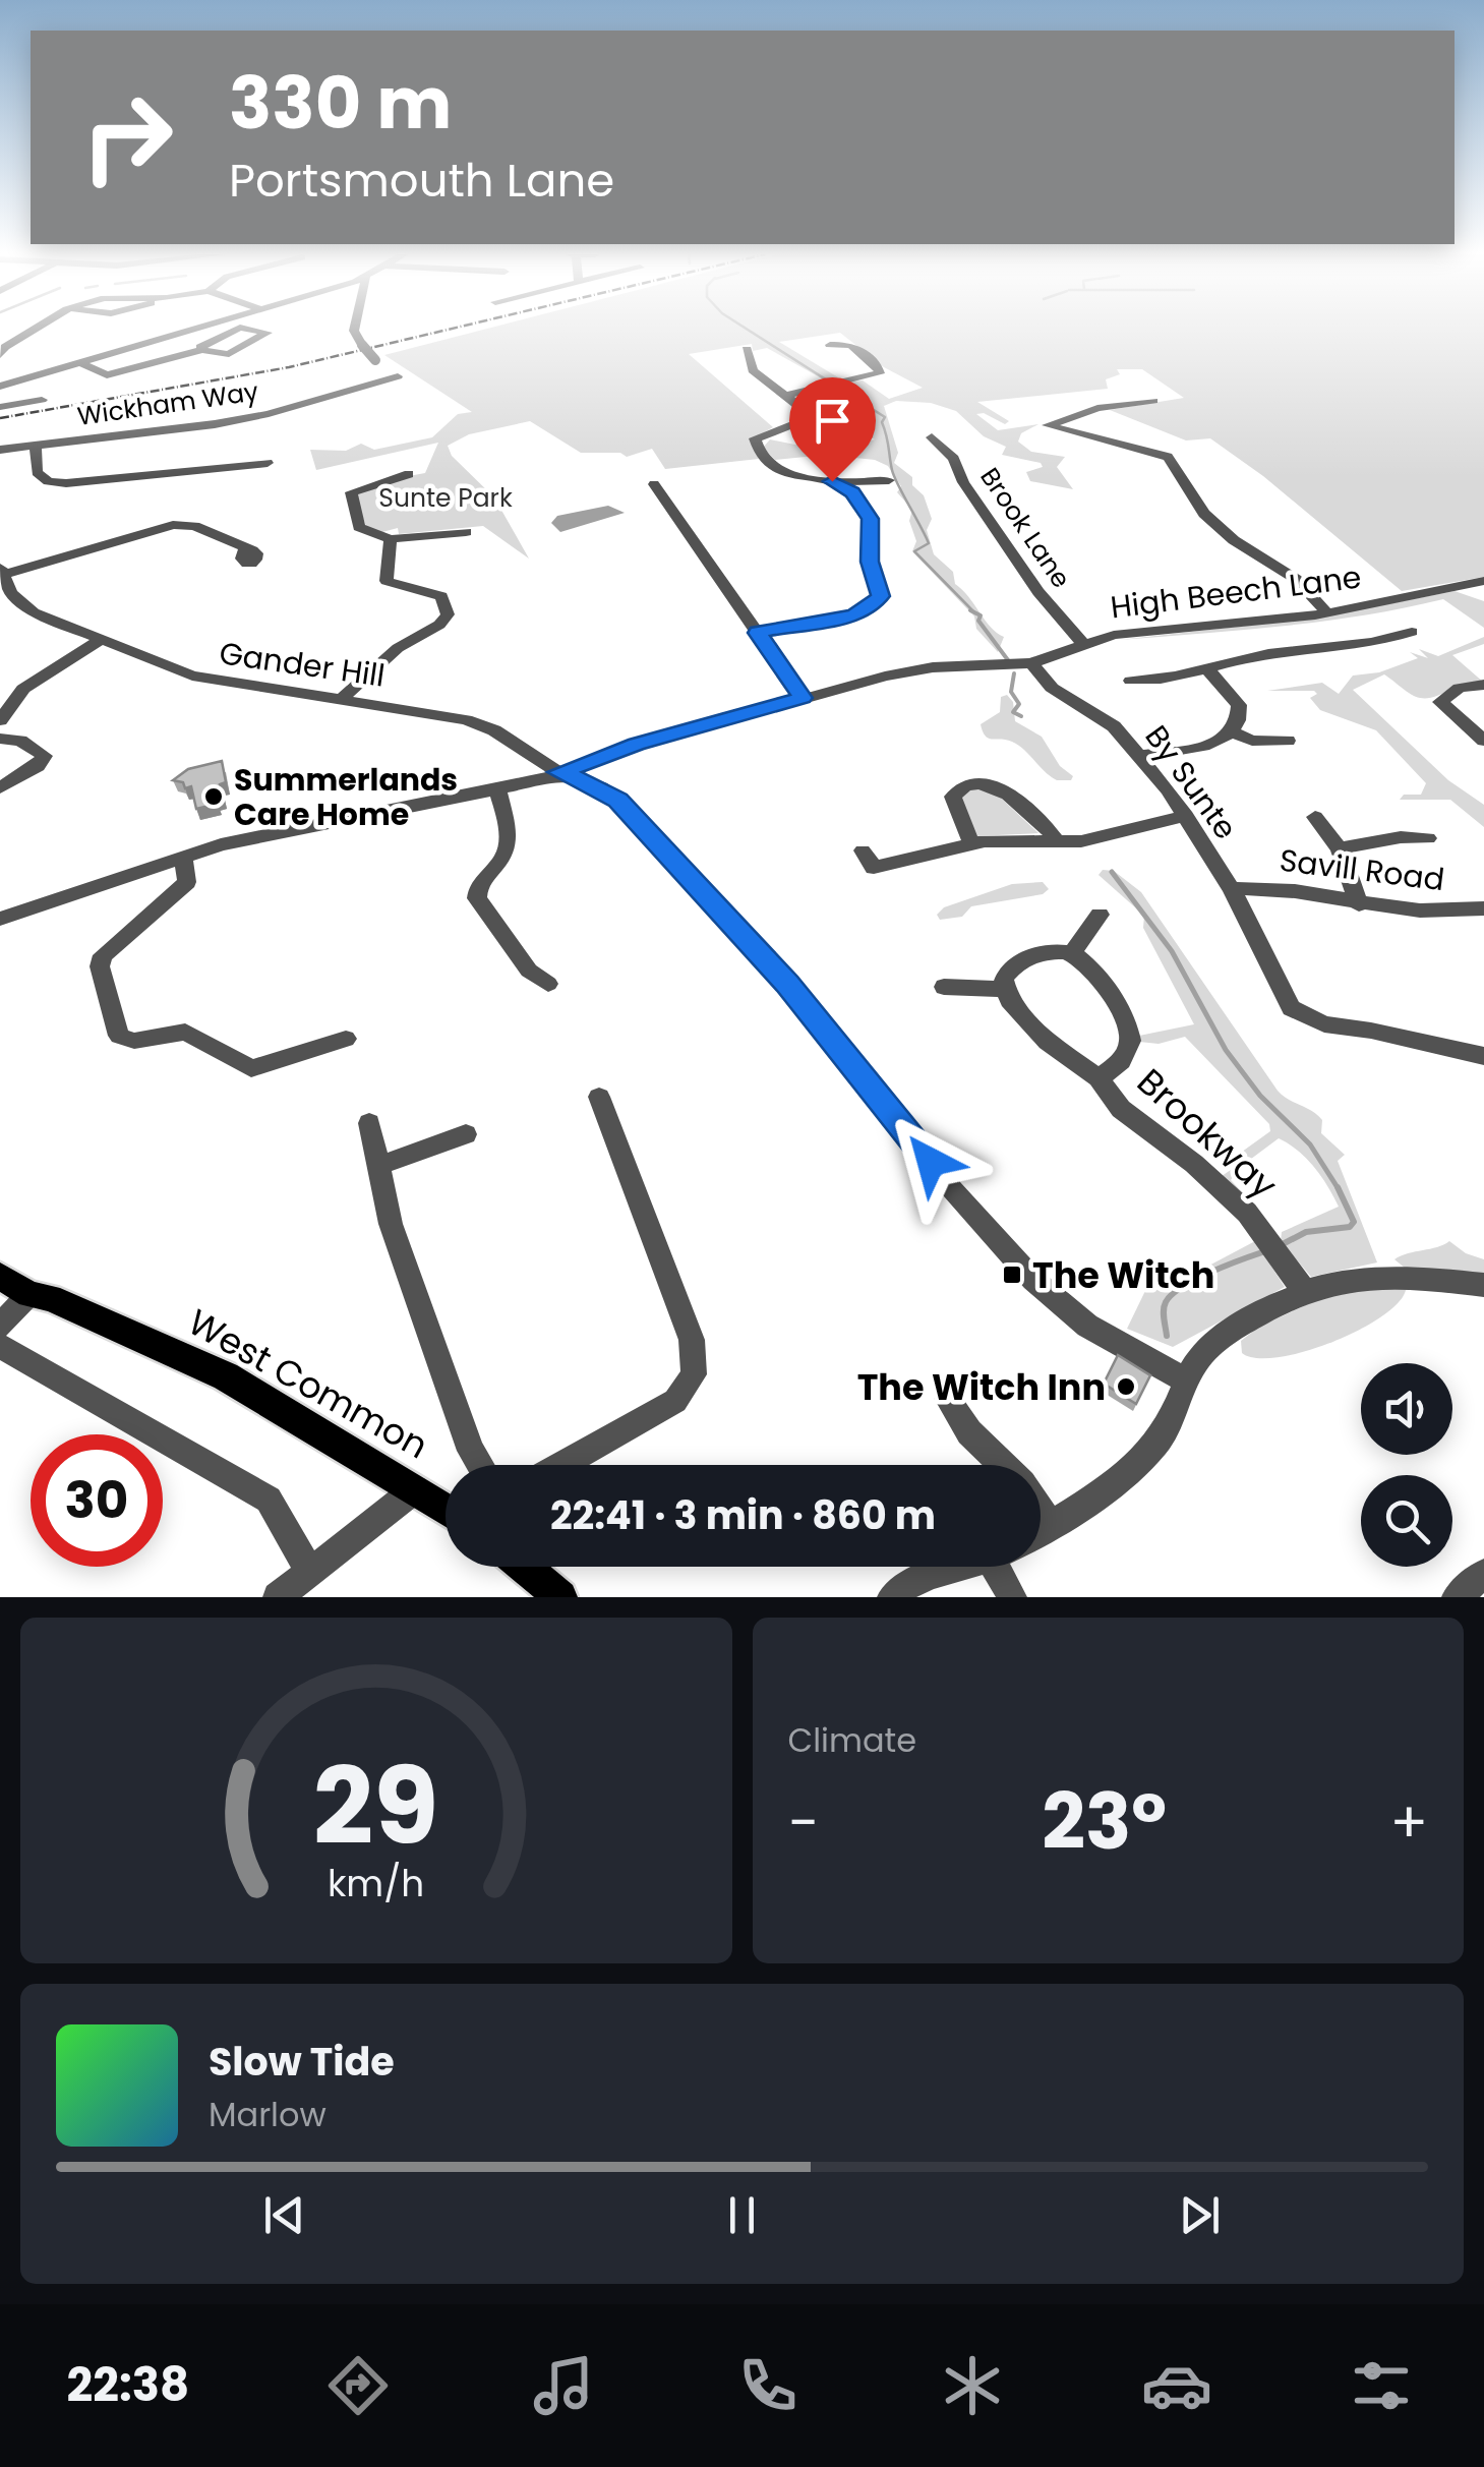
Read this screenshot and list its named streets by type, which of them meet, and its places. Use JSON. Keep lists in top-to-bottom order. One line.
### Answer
{"streets":{"main road":["West Common"],"street":["Wickham Way","Brook Lane","High Beech Lane","Gander Hill","By Sunte","Savill Road","Brookway"]},"crossings":[["Brook Lane","High Beech Lane"],["High Beech Lane","Gander Hill"],["High Beech Lane","By Sunte"],["By Sunte","Savill Road"]],"parks":["Sunte Park"],"places":{"other":["Summerlands Care Home","The Witch Inn"],"transit":["The Witch"]},"page":{"turn":["330 m","Portsmouth Lane"],"limit":"30","trip":"22:41 · 3 min · 860 m","tile":"Climate","heat":["−","23°","+"],"song":["Slow Tide","Marlow"],"tabs":"22:38","gauge":["29","km/h"]}}
